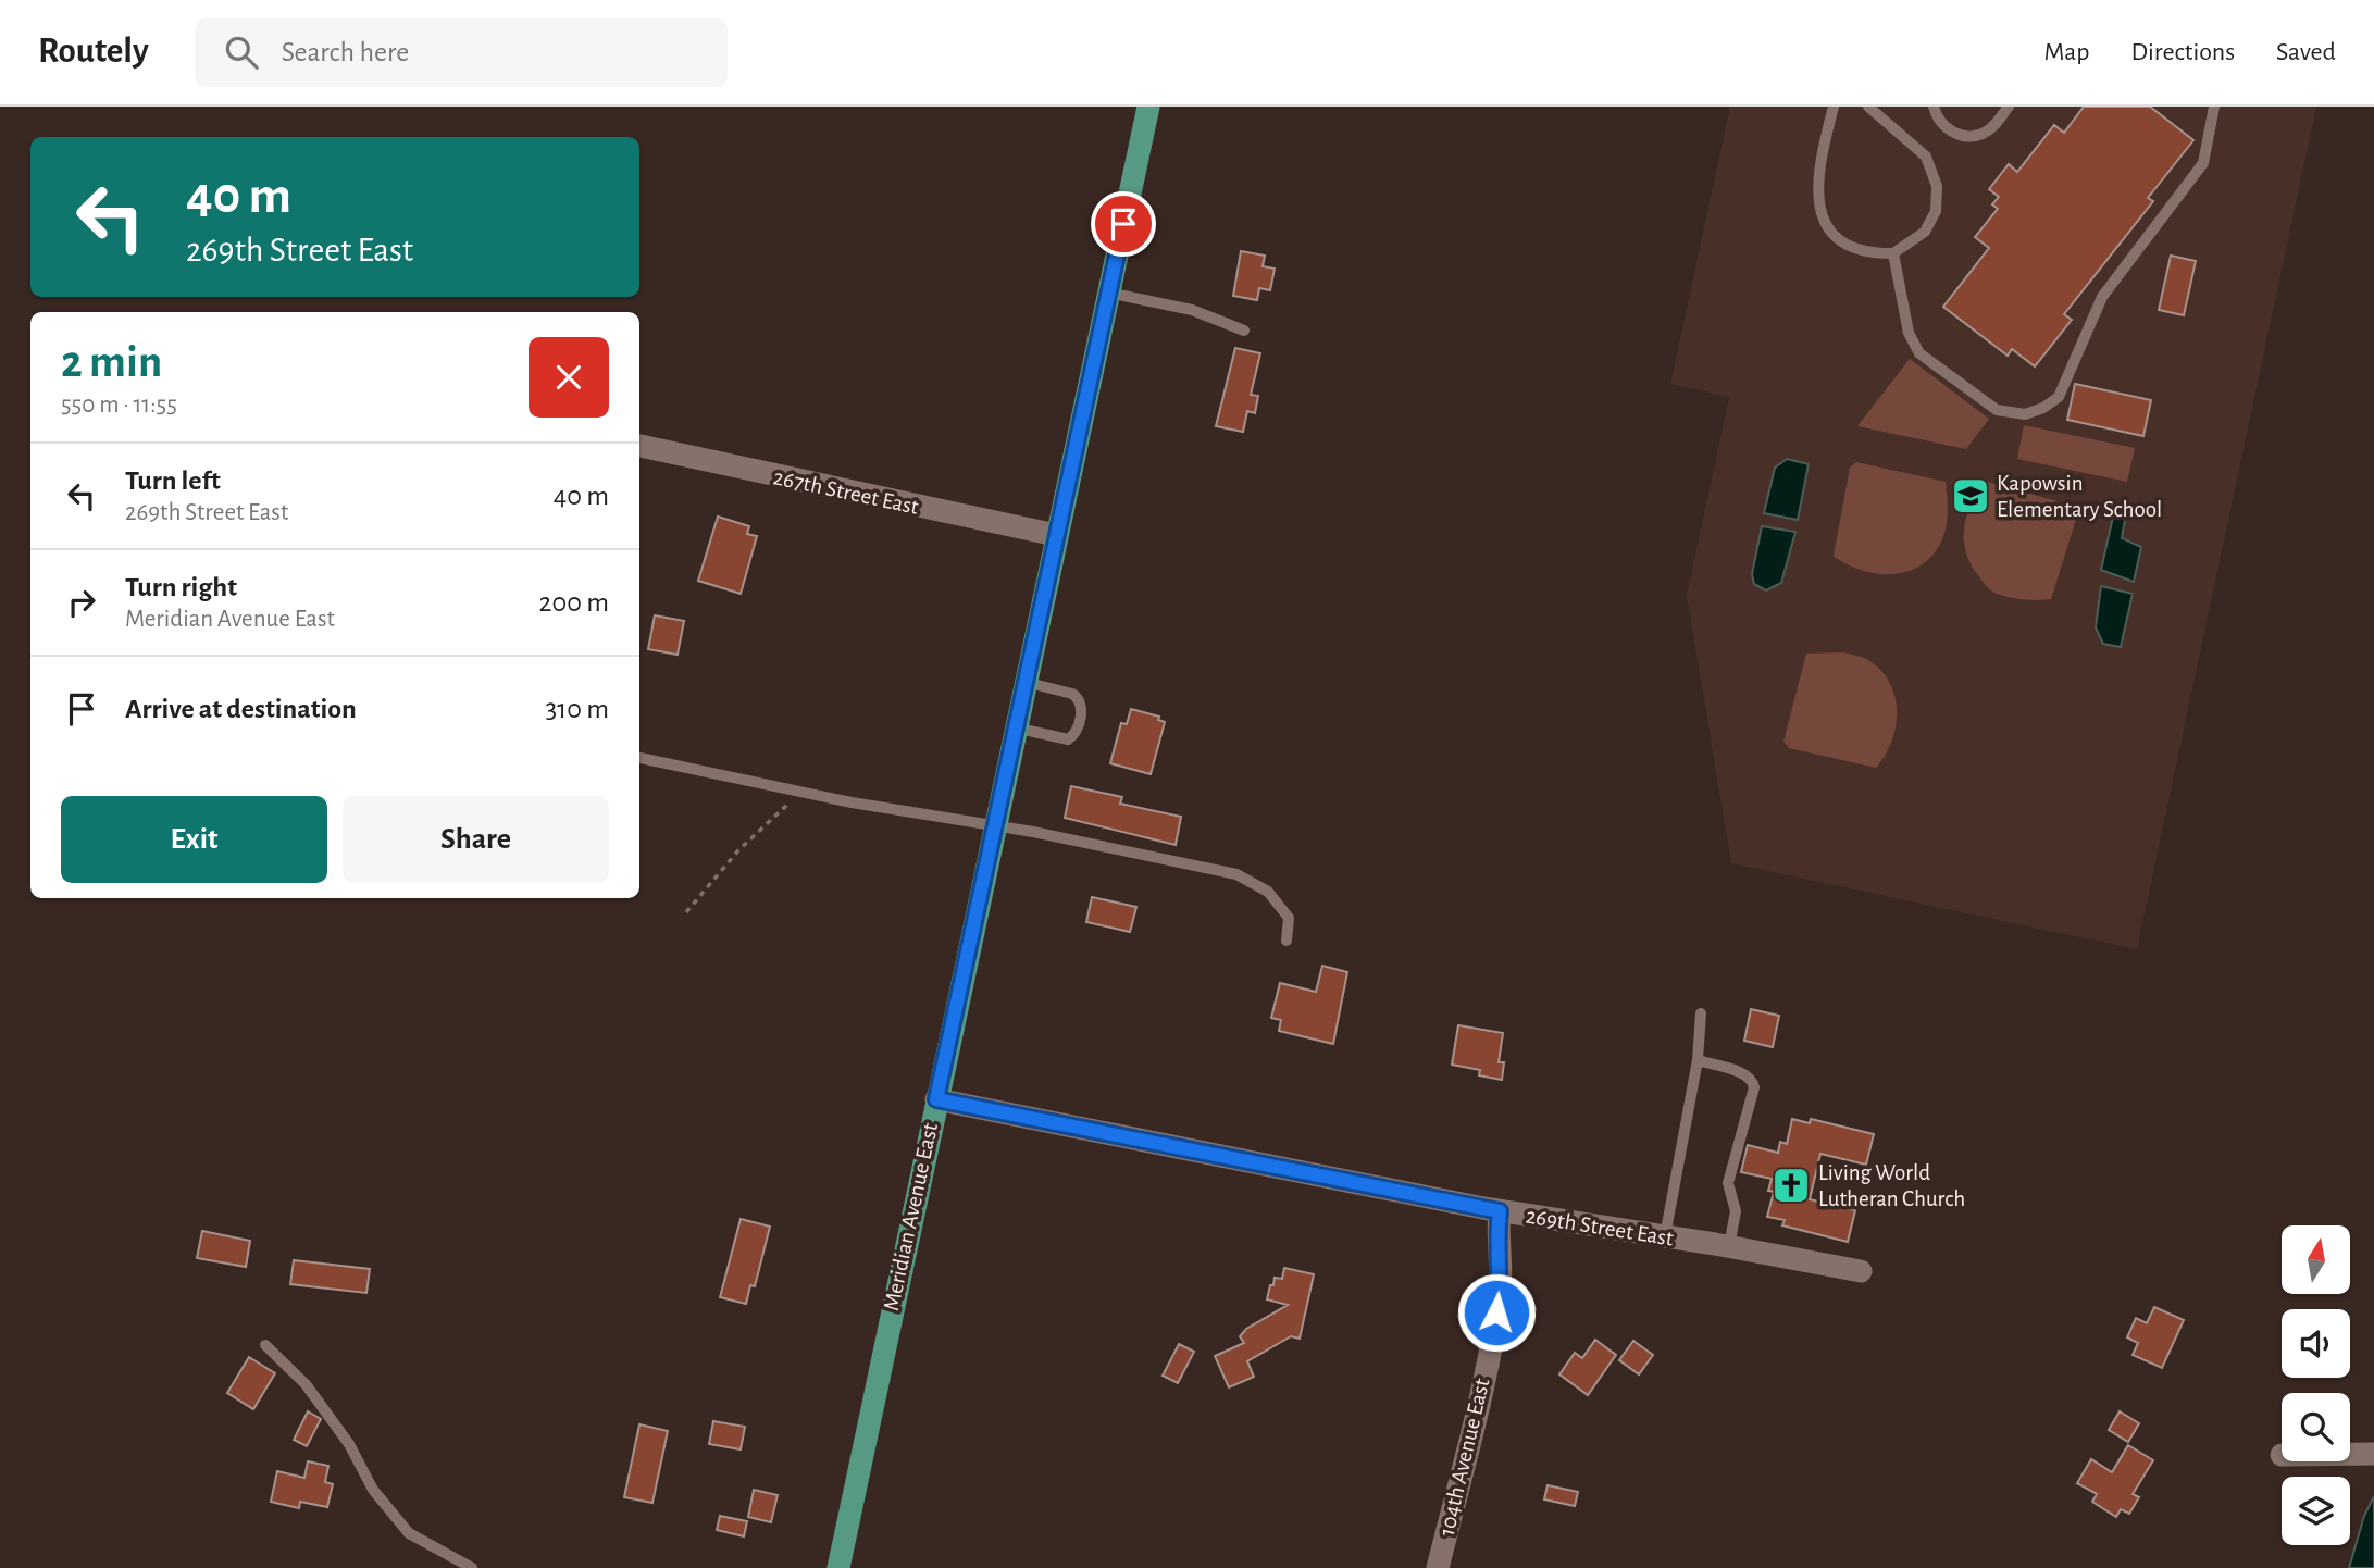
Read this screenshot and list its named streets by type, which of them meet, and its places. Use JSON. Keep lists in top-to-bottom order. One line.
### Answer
{"streets":{"main road":["Meridian Avenue East"],"street":["267th Street East","269th Street East","104th Avenue East"]},"crossings":[["267th Street East","Meridian Avenue East"],["Meridian Avenue East","269th Street East"],["269th Street East","104th Avenue East"]],"places":{"school or university":["Kapowsin Elementary School"],"church":["Living World Lutheran Church"]},"north":"top","page":{"header":"Routely","search":"Search here","nav":["Map","Directions","Saved"],"turn":["40 m","269th Street East"],"heading":["2 min","550 m · 11:55"],"list":[{"name":"Turn left","note":"269th Street East","value":"40 m"},{"name":"Turn right","note":"Meridian Avenue East","value":"200 m"},{"name":"Arrive at destination","value":"310 m"}],"buttons":["Exit","Share"]}}
